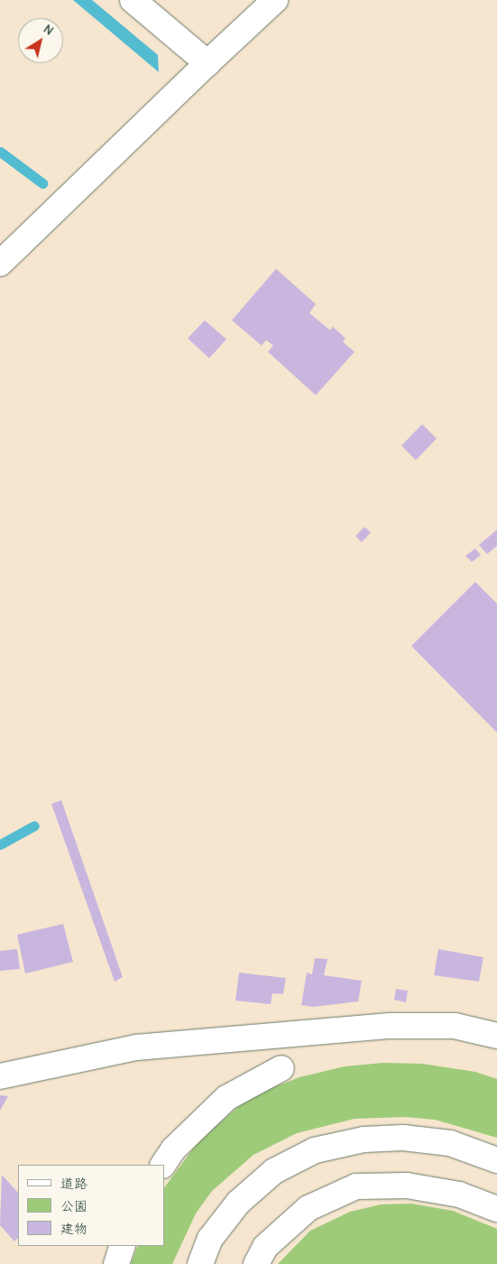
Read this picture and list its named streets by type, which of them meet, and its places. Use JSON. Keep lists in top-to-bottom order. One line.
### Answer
{"legend":["道路","公園","建物"],"north":"top right"}
